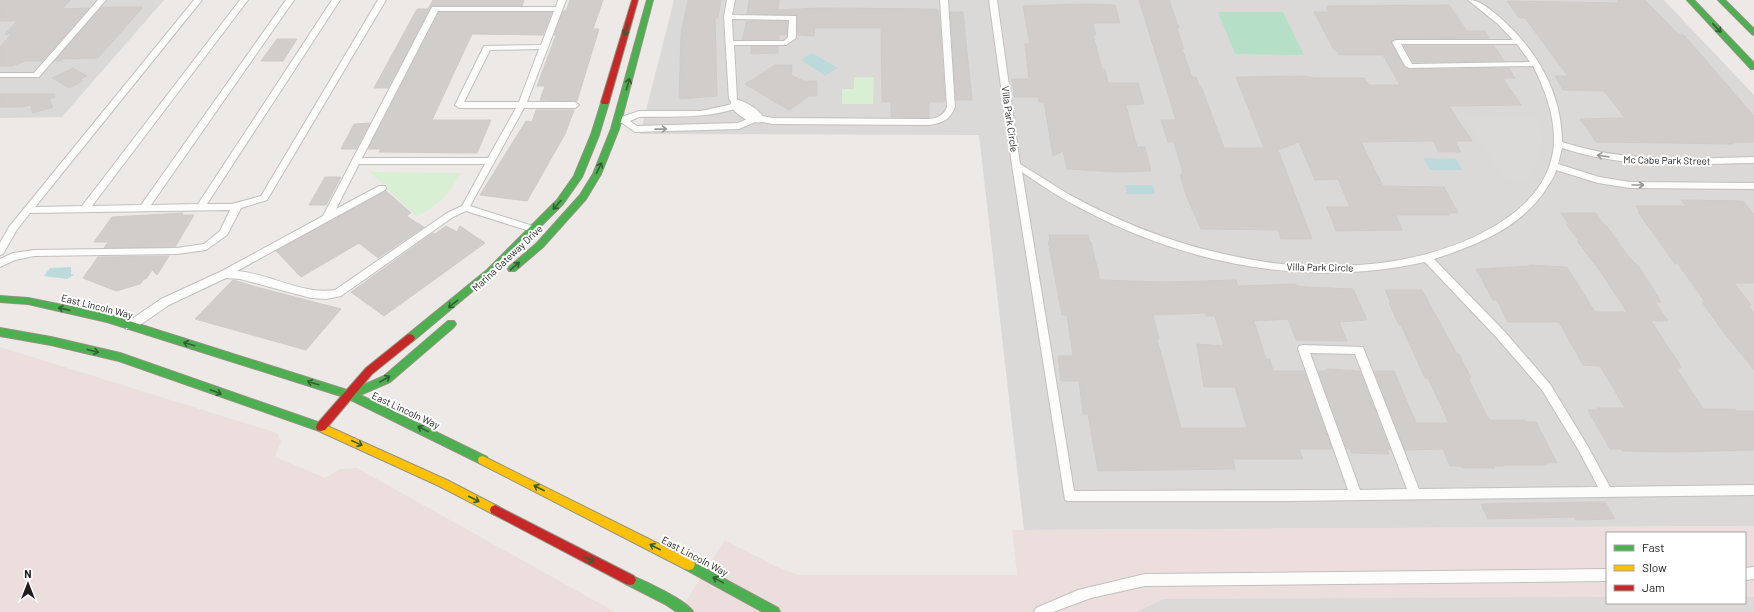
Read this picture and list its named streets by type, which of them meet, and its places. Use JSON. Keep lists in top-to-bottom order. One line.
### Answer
{"streets":{"street":["Marina Gateway Drive","East Lincoln Way"],"lane":["Villa Park Circle","Mc Cabe Park Street"]},"crossings":[["Villa Park Circle","Mc Cabe Park Street"],["Marina Gateway Drive","East Lincoln Way"]],"legend":["Fast","Slow","Jam"],"north":"top"}
